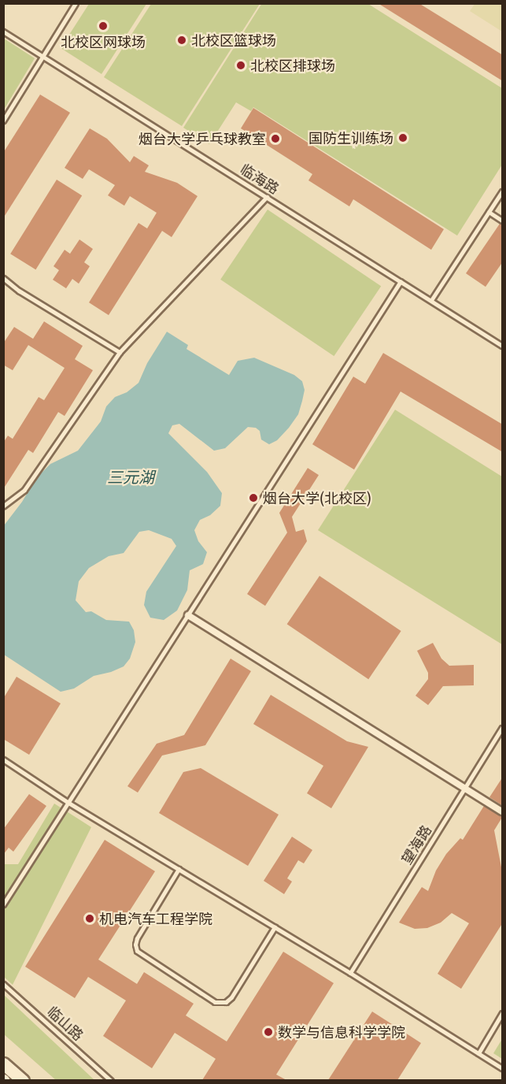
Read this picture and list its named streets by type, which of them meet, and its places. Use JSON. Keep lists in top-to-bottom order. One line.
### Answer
{"streets":{"lane":["临海路","望海路","临山路"]},"water":["三元湖"],"places":["北校区网球场","北校区篮球场","北校区排球场","国防生训练场","烟台大学乒乓球教室","烟台大学(北校区)","机电汽车工程学院","数学与信息科学学院"]}
